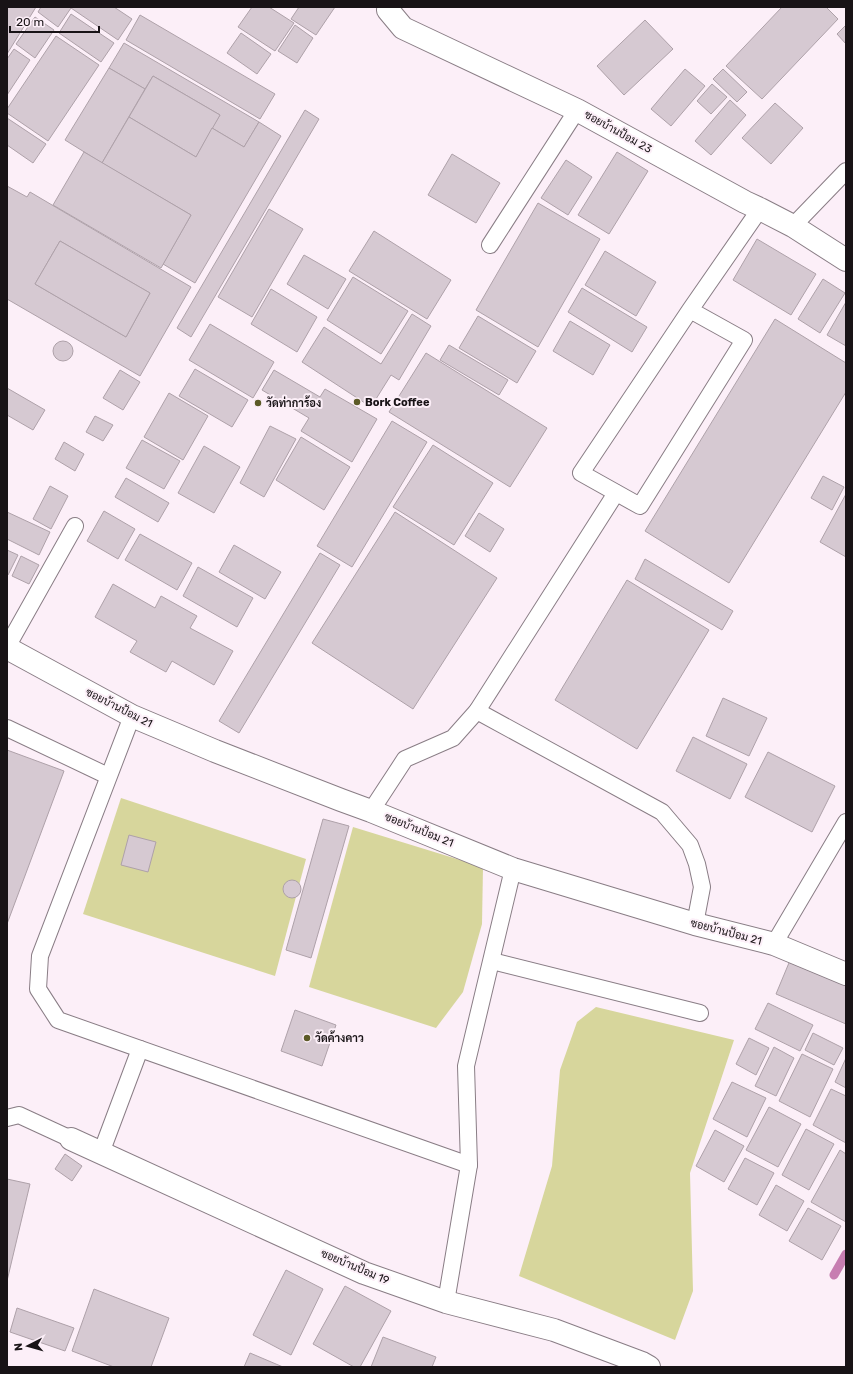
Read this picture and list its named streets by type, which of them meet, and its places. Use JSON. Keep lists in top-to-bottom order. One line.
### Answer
{"streets":{"street":["ซอยบ้านป้อม 23","ซอยบ้านป้อม 21","ซอยบ้านป้อม 19"]},"places":["Bork Coffee","วัดท่าการ้อง","วัดค้างคาว"],"scale_bar":"20 m","north":"left"}
